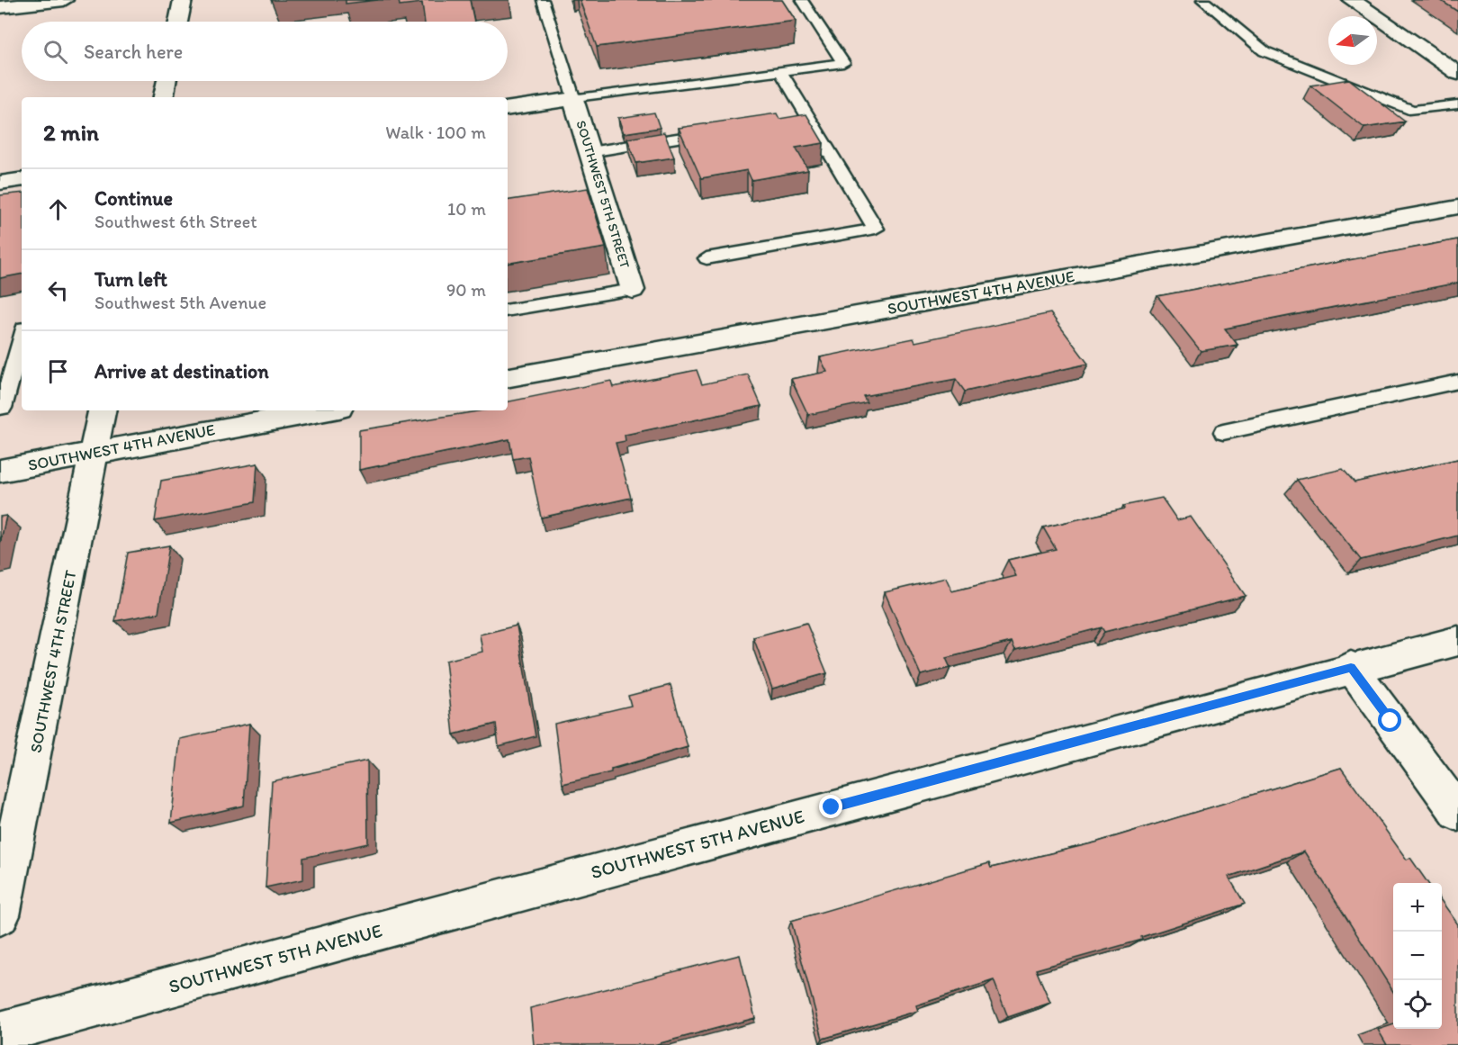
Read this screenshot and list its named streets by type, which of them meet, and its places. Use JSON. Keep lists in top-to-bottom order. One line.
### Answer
{"streets":{"street":["SOUTHWEST 5TH STREET","SOUTHWEST 4TH AVENUE","SOUTHWEST 4TH STREET","SOUTHWEST 5TH AVENUE"]},"crossings":[["SOUTHWEST 4TH AVENUE","SOUTHWEST 4TH STREET"]],"north":"left","page":{"search":"Search here","heading":["2 min","Walk · 100 m"],"list":[["Continue","Southwest 6th Street","10 m"],["Turn left","Southwest 5th Avenue","90 m"],"Arrive at destination"],"map_buttons":["+","−"]}}
